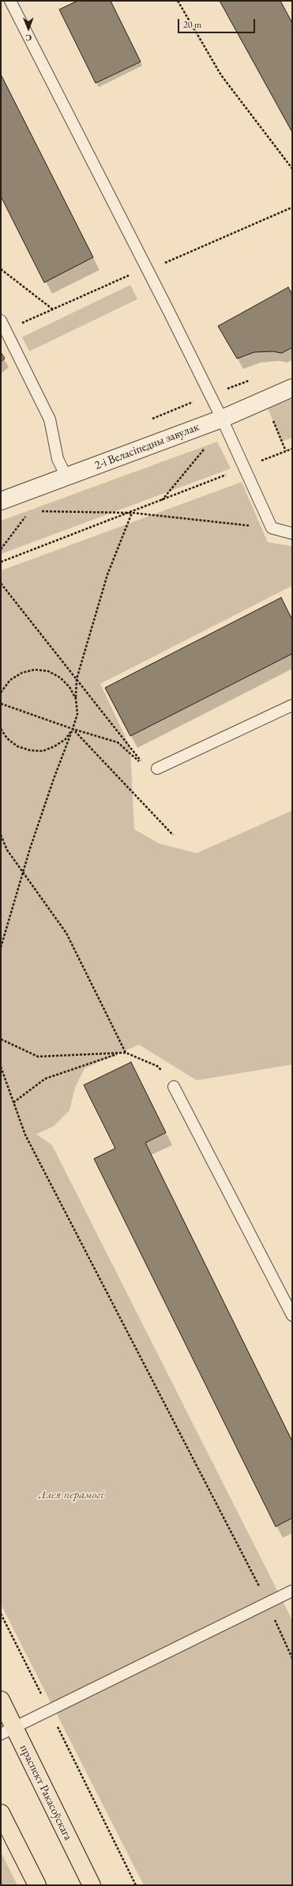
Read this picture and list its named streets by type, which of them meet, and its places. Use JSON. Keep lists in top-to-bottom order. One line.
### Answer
{"streets":{"main road":["праспект Ракасоўскага"],"street":["2-і Веласіпедны завулак"]},"parks":["Алея перамогі"],"scale_bar":"20 m","north":"bottom"}
